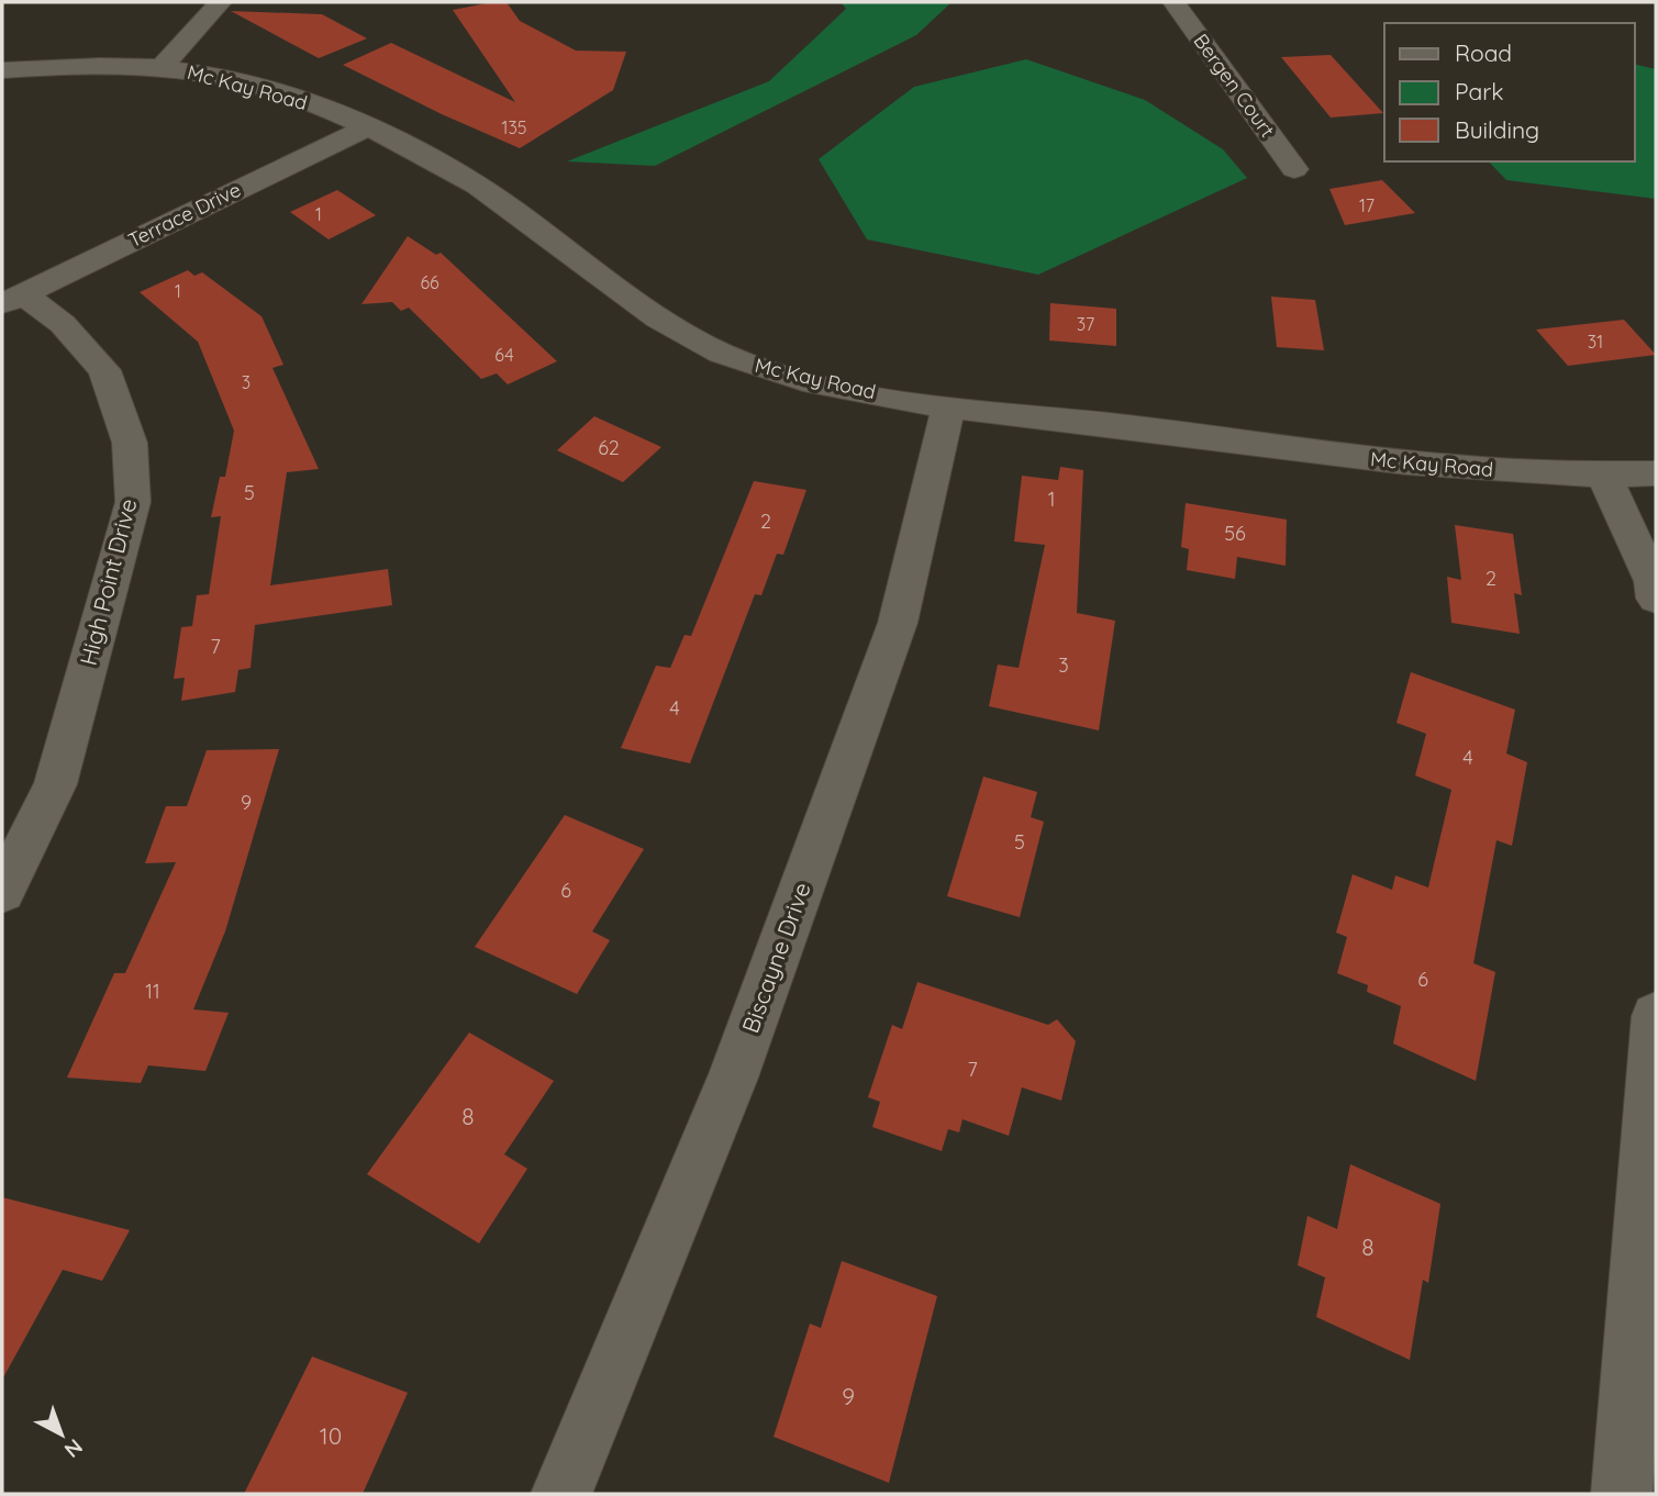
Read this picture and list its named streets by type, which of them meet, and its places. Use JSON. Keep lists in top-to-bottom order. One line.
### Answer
{"streets":{"street":["Bergen Court","Mc Kay Road","Terrace Drive","High Point Drive","Biscayne Drive"]},"crossings":[["Mc Kay Road","Terrace Drive"],["Mc Kay Road","Biscayne Drive"],["Terrace Drive","High Point Drive"]],"house_numbers":["135","17","1","66","1","37","31","64","3","62","5","1","2","56","2","7","3","4","4","9","5","6","6","11","7","8","8","9","10"],"legend":["Road","Park","Building"],"north":"bottom right"}
